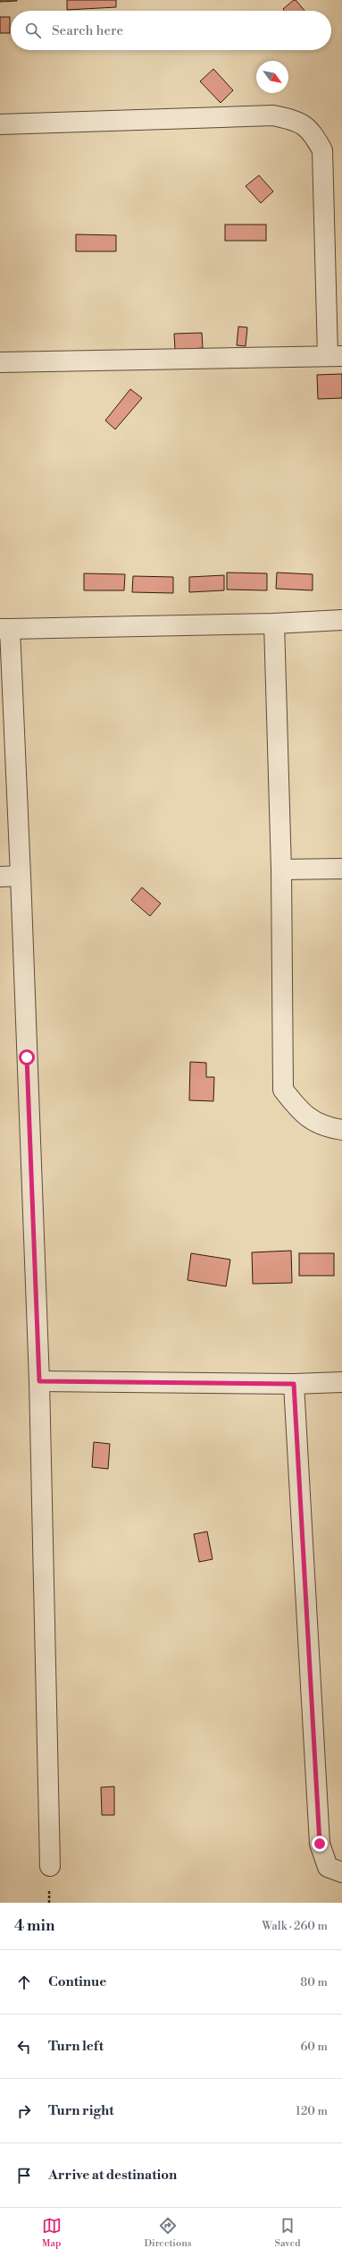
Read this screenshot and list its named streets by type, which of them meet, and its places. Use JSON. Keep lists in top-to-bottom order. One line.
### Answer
{"north":"bottom right","page":{"search":"Search here","heading":["4 min","Walk · 260 m"],"list":[["Continue","80 m"],["Turn left","60 m"],["Turn right","120 m"],"Arrive at destination"],"nav":["Map","Directions","Saved"]}}
